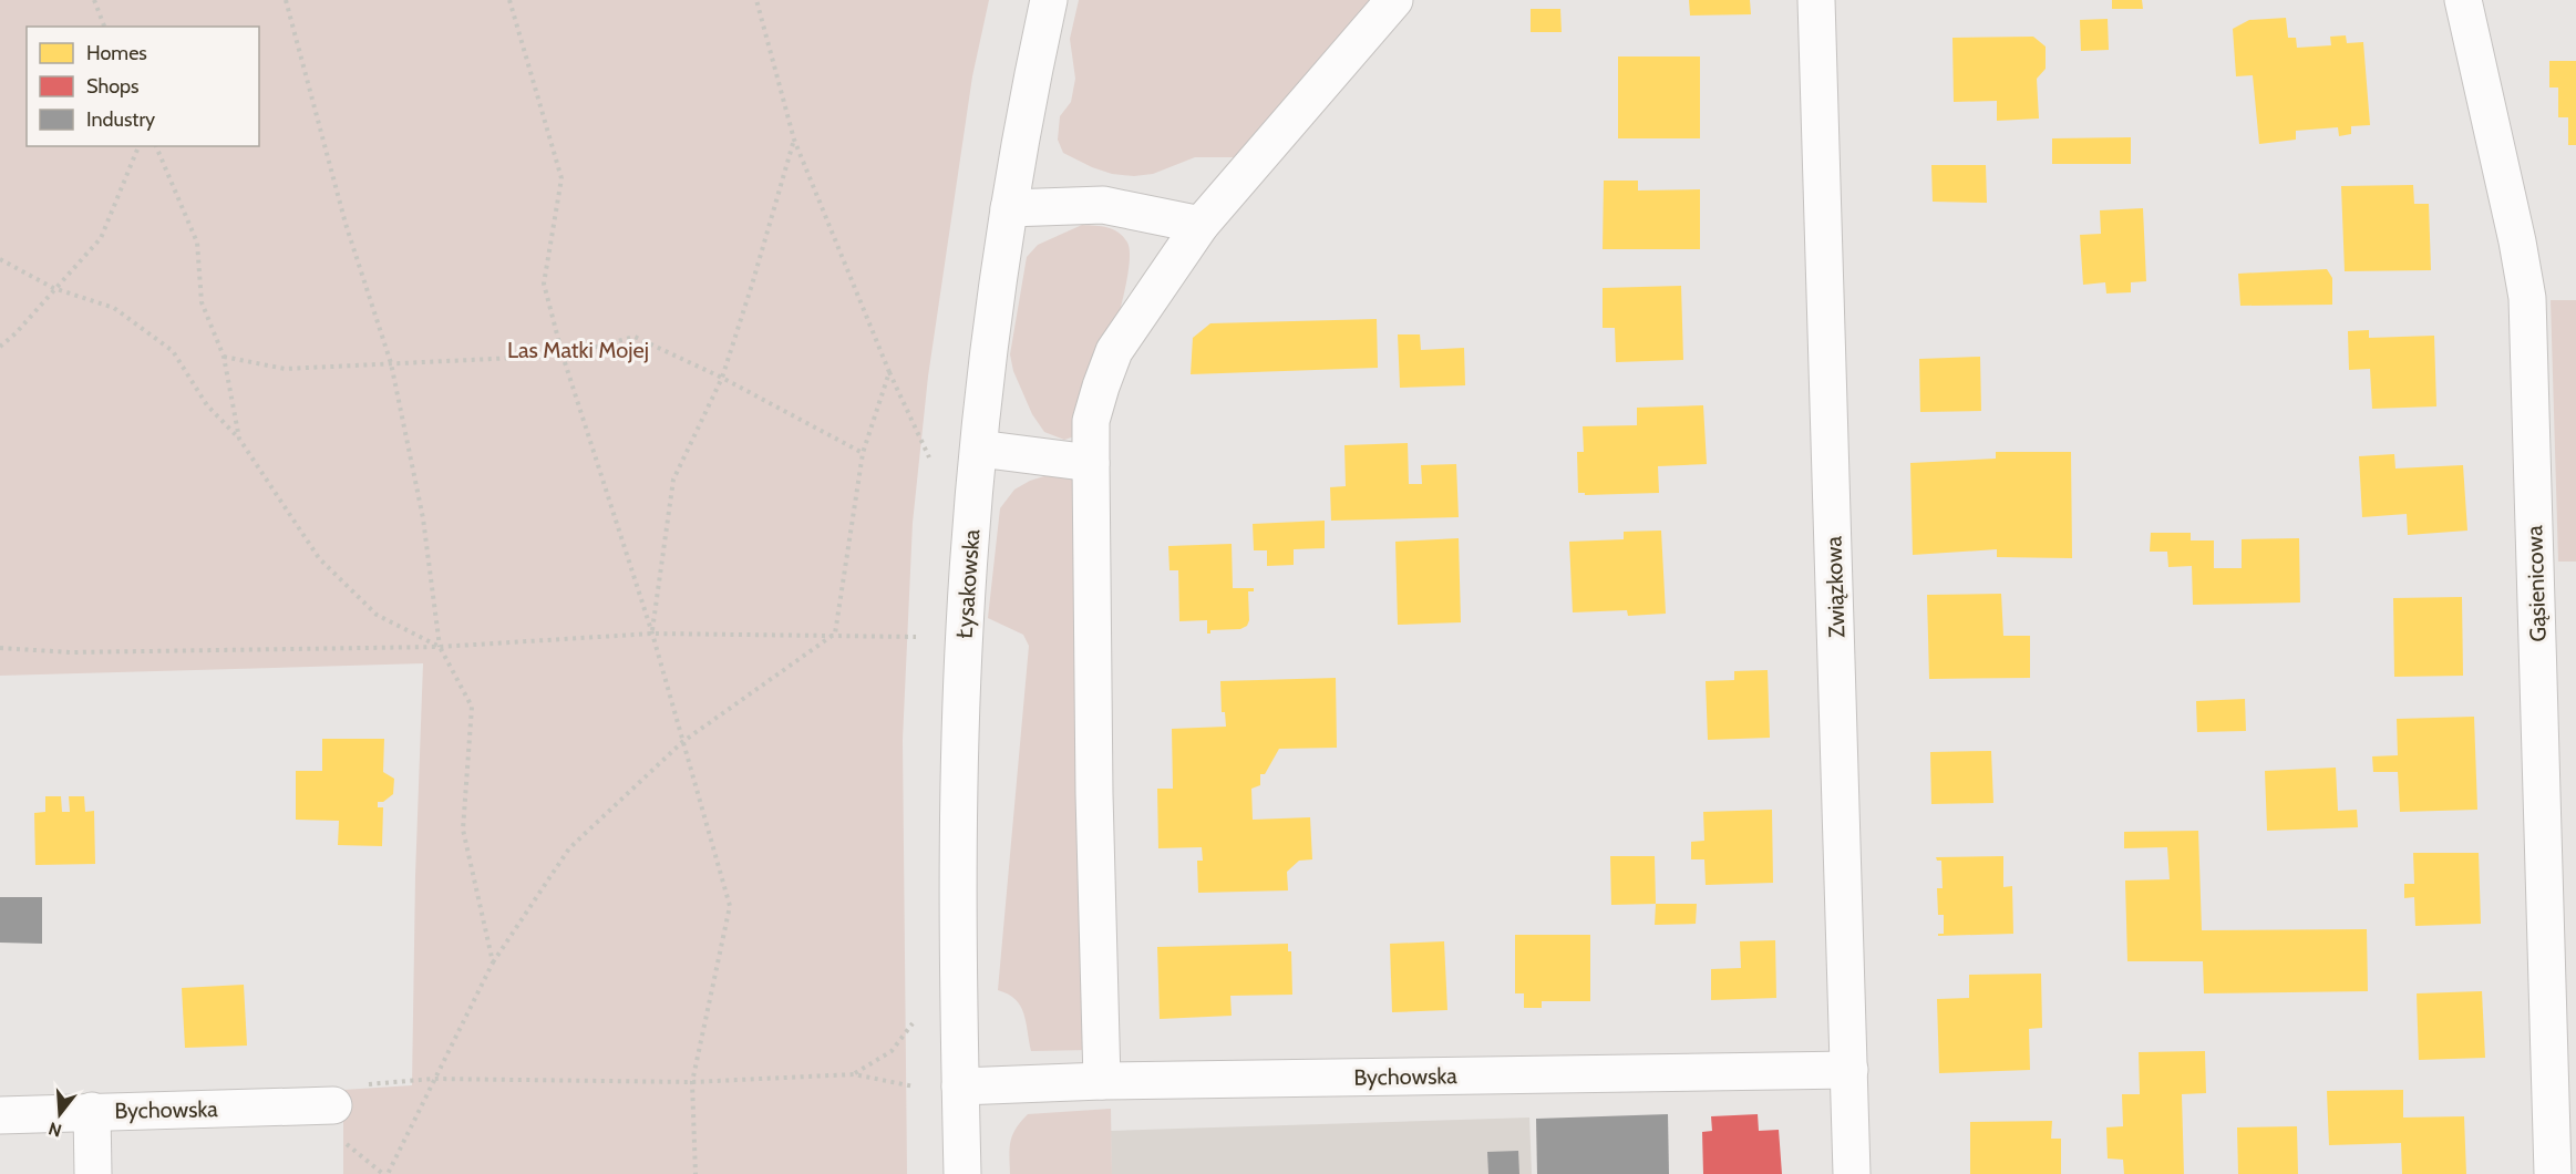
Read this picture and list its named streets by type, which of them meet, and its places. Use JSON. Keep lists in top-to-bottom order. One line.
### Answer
{"streets":{"street":["Łysakowska","Gąsienicowa","Związkowa","Bychowska"]},"crossings":[["Łysakowska","Bychowska"],["Związkowa","Bychowska"]],"parks":["Las Matki Mojej"],"legend":["Homes","Shops","Industry"],"north":"bottom"}
